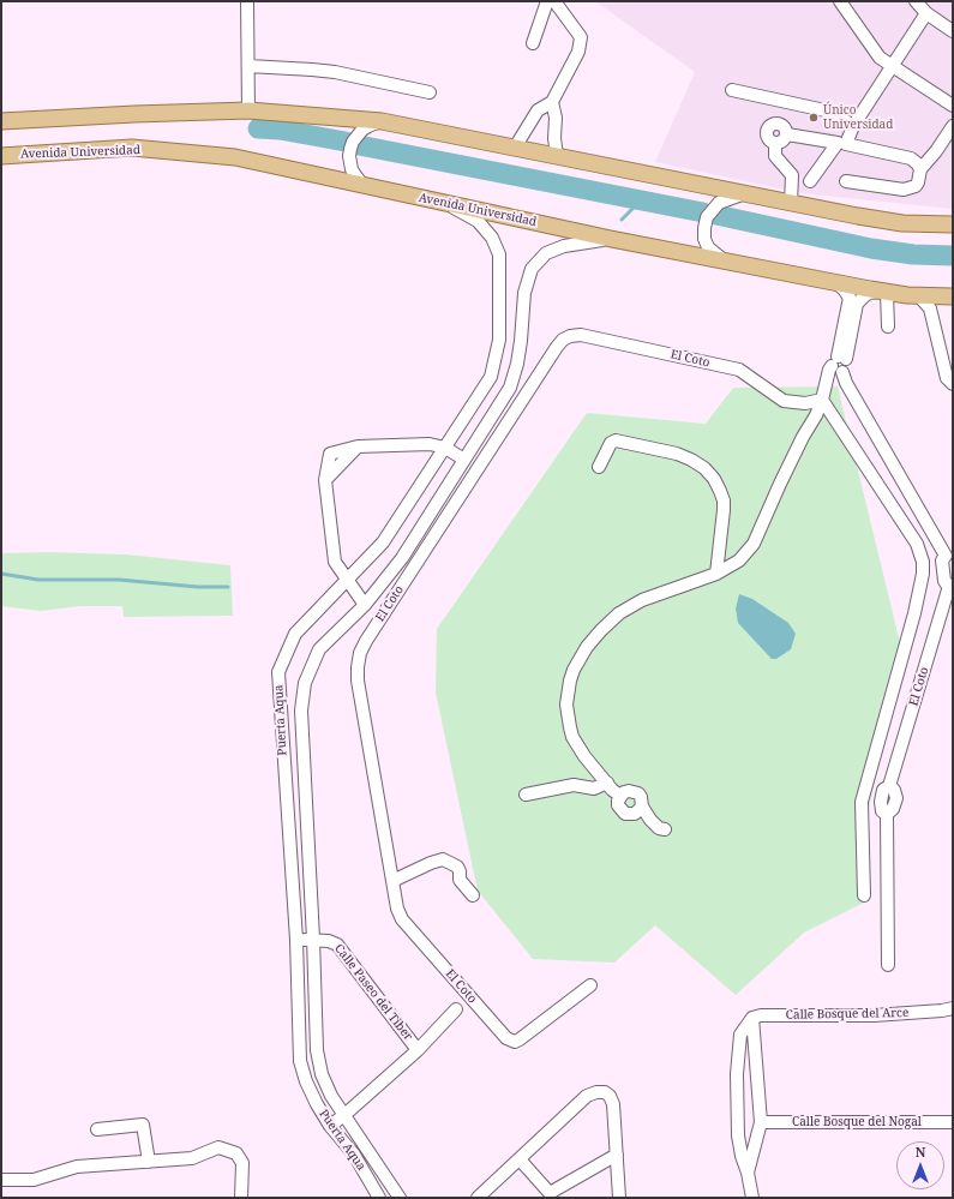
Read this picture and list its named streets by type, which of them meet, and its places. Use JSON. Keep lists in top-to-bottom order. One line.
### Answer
{"streets":{"main road":["Avenida Universidad"],"street":["El Coto","Puerta Aqua","Calle Paseo del Tiber","Calle Bosque del Arce","Calle Bosque del Nogal"]},"crossings":[["Avenida Universidad","Puerta Aqua"],["Puerta Aqua","Calle Paseo del Tiber"]],"places":["Único Universidad"],"north":"top"}
